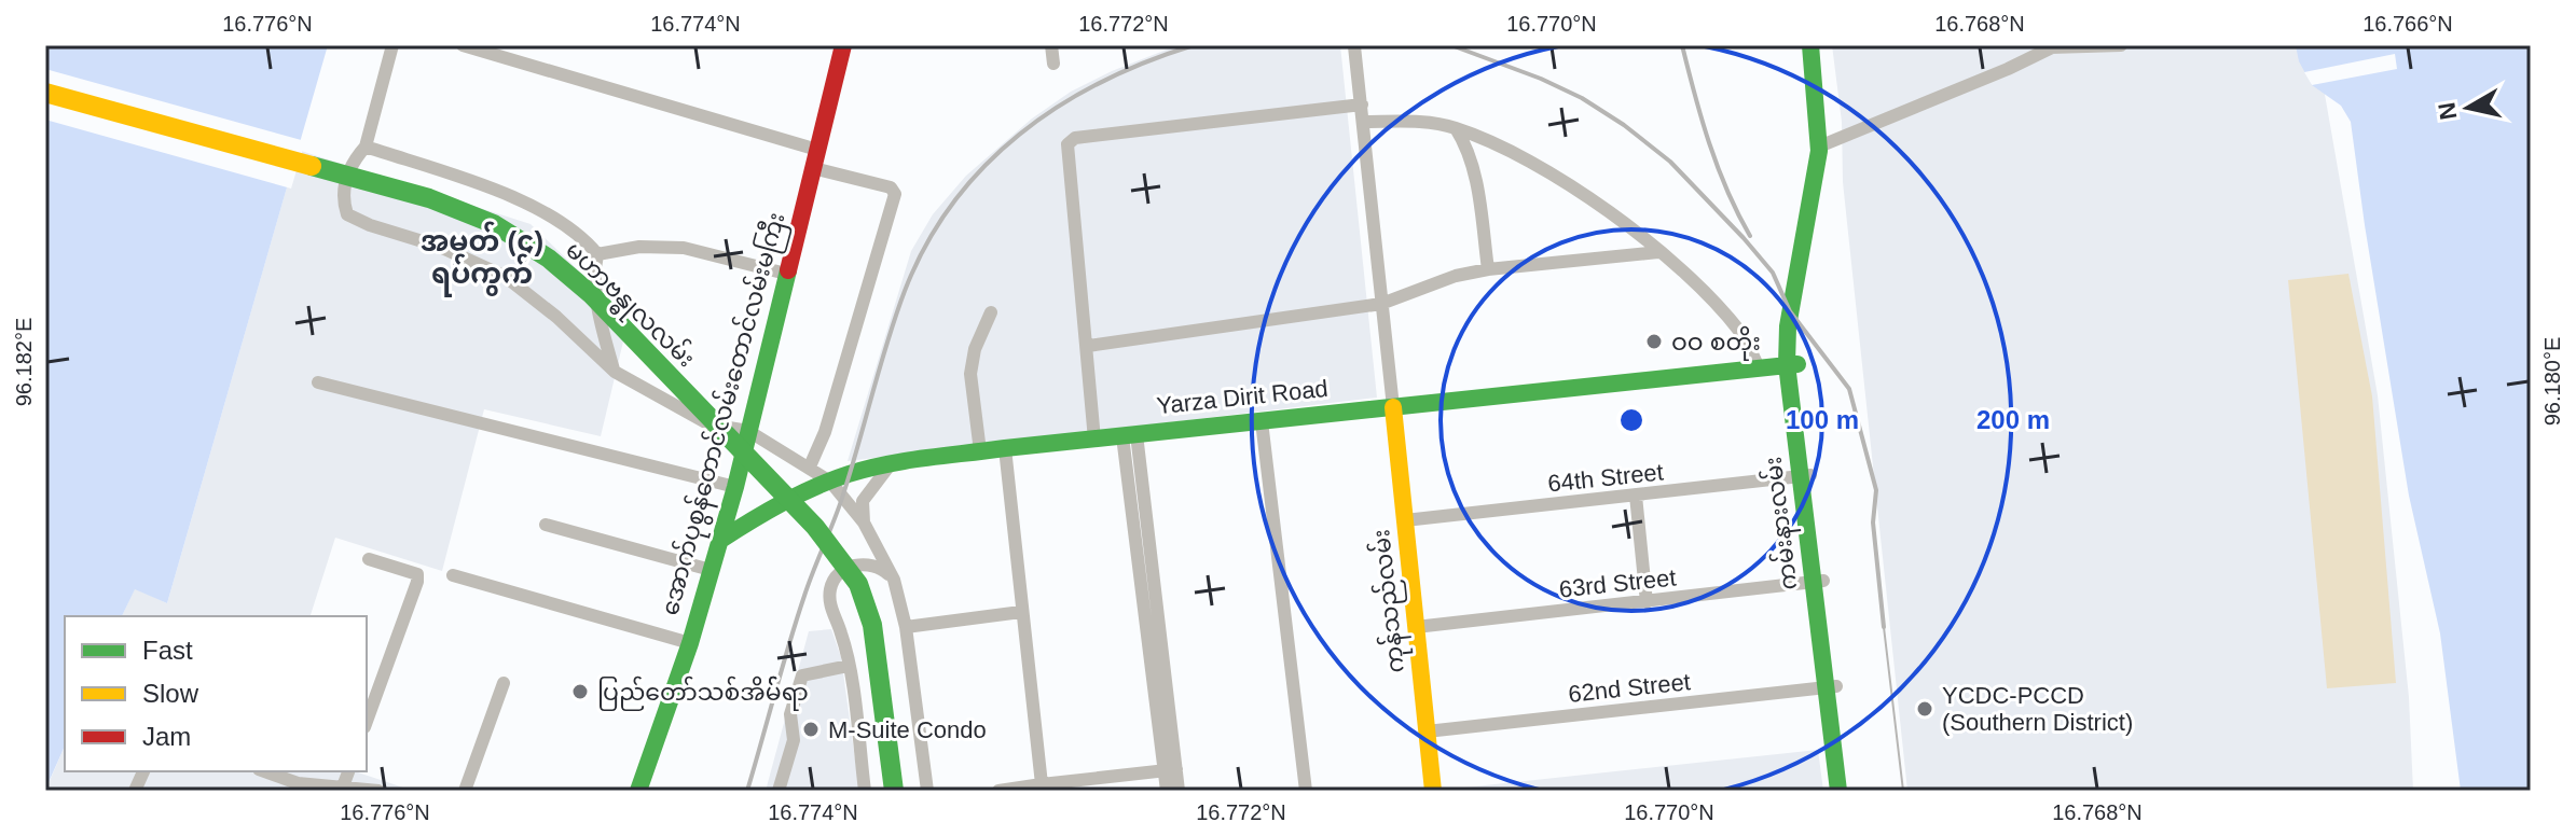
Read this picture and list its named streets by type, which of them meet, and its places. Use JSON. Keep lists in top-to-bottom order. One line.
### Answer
{"streets":{"main road":["မဟာဗန္ဓုလလမ်း","Yarza Dirit Road","အောက်ပုစွန်တောင်လမ်းတောင်လမ်းမကြီး","ကမ်းနားလမ်း","ကုန်သည်လမ်း"],"street":["64th Street","63rd Street","62nd Street"]},"crossings":[["Yarza Dirit Road","အောက်ပုစွန်တောင်လမ်းတောင်လမ်းမကြီး"],["Yarza Dirit Road","ကမ်းနားလမ်း"],["Yarza Dirit Road","ကုန်သည်လမ်း"],["64th Street","ကမ်းနားလမ်း"],["64th Street","ကုန်သည်လမ်း"],["ကမ်းနားလမ်း","63rd Street"],["ကမ်းနားလမ်း","62nd Street"],["63rd Street","ကုန်သည်လမ်း"],["ကုန်သည်လမ်း","62nd Street"]],"districts":["အမှတ် (၄) ရပ်ကွက်"],"places":["ဝဝ စတိုး","ပြည်တော်သစ်အိမ််ရာ","YCDC-PCCD (Southern District)","M-Suite Condo"],"legend":["Fast","Slow","Jam"],"north":"left","coordinates":["16.776°N","16.774°N","16.772°N","16.770°N","16.768°N","16.766°N","96.182°E","96.180°E"],"rings":["100 m","200 m"]}
